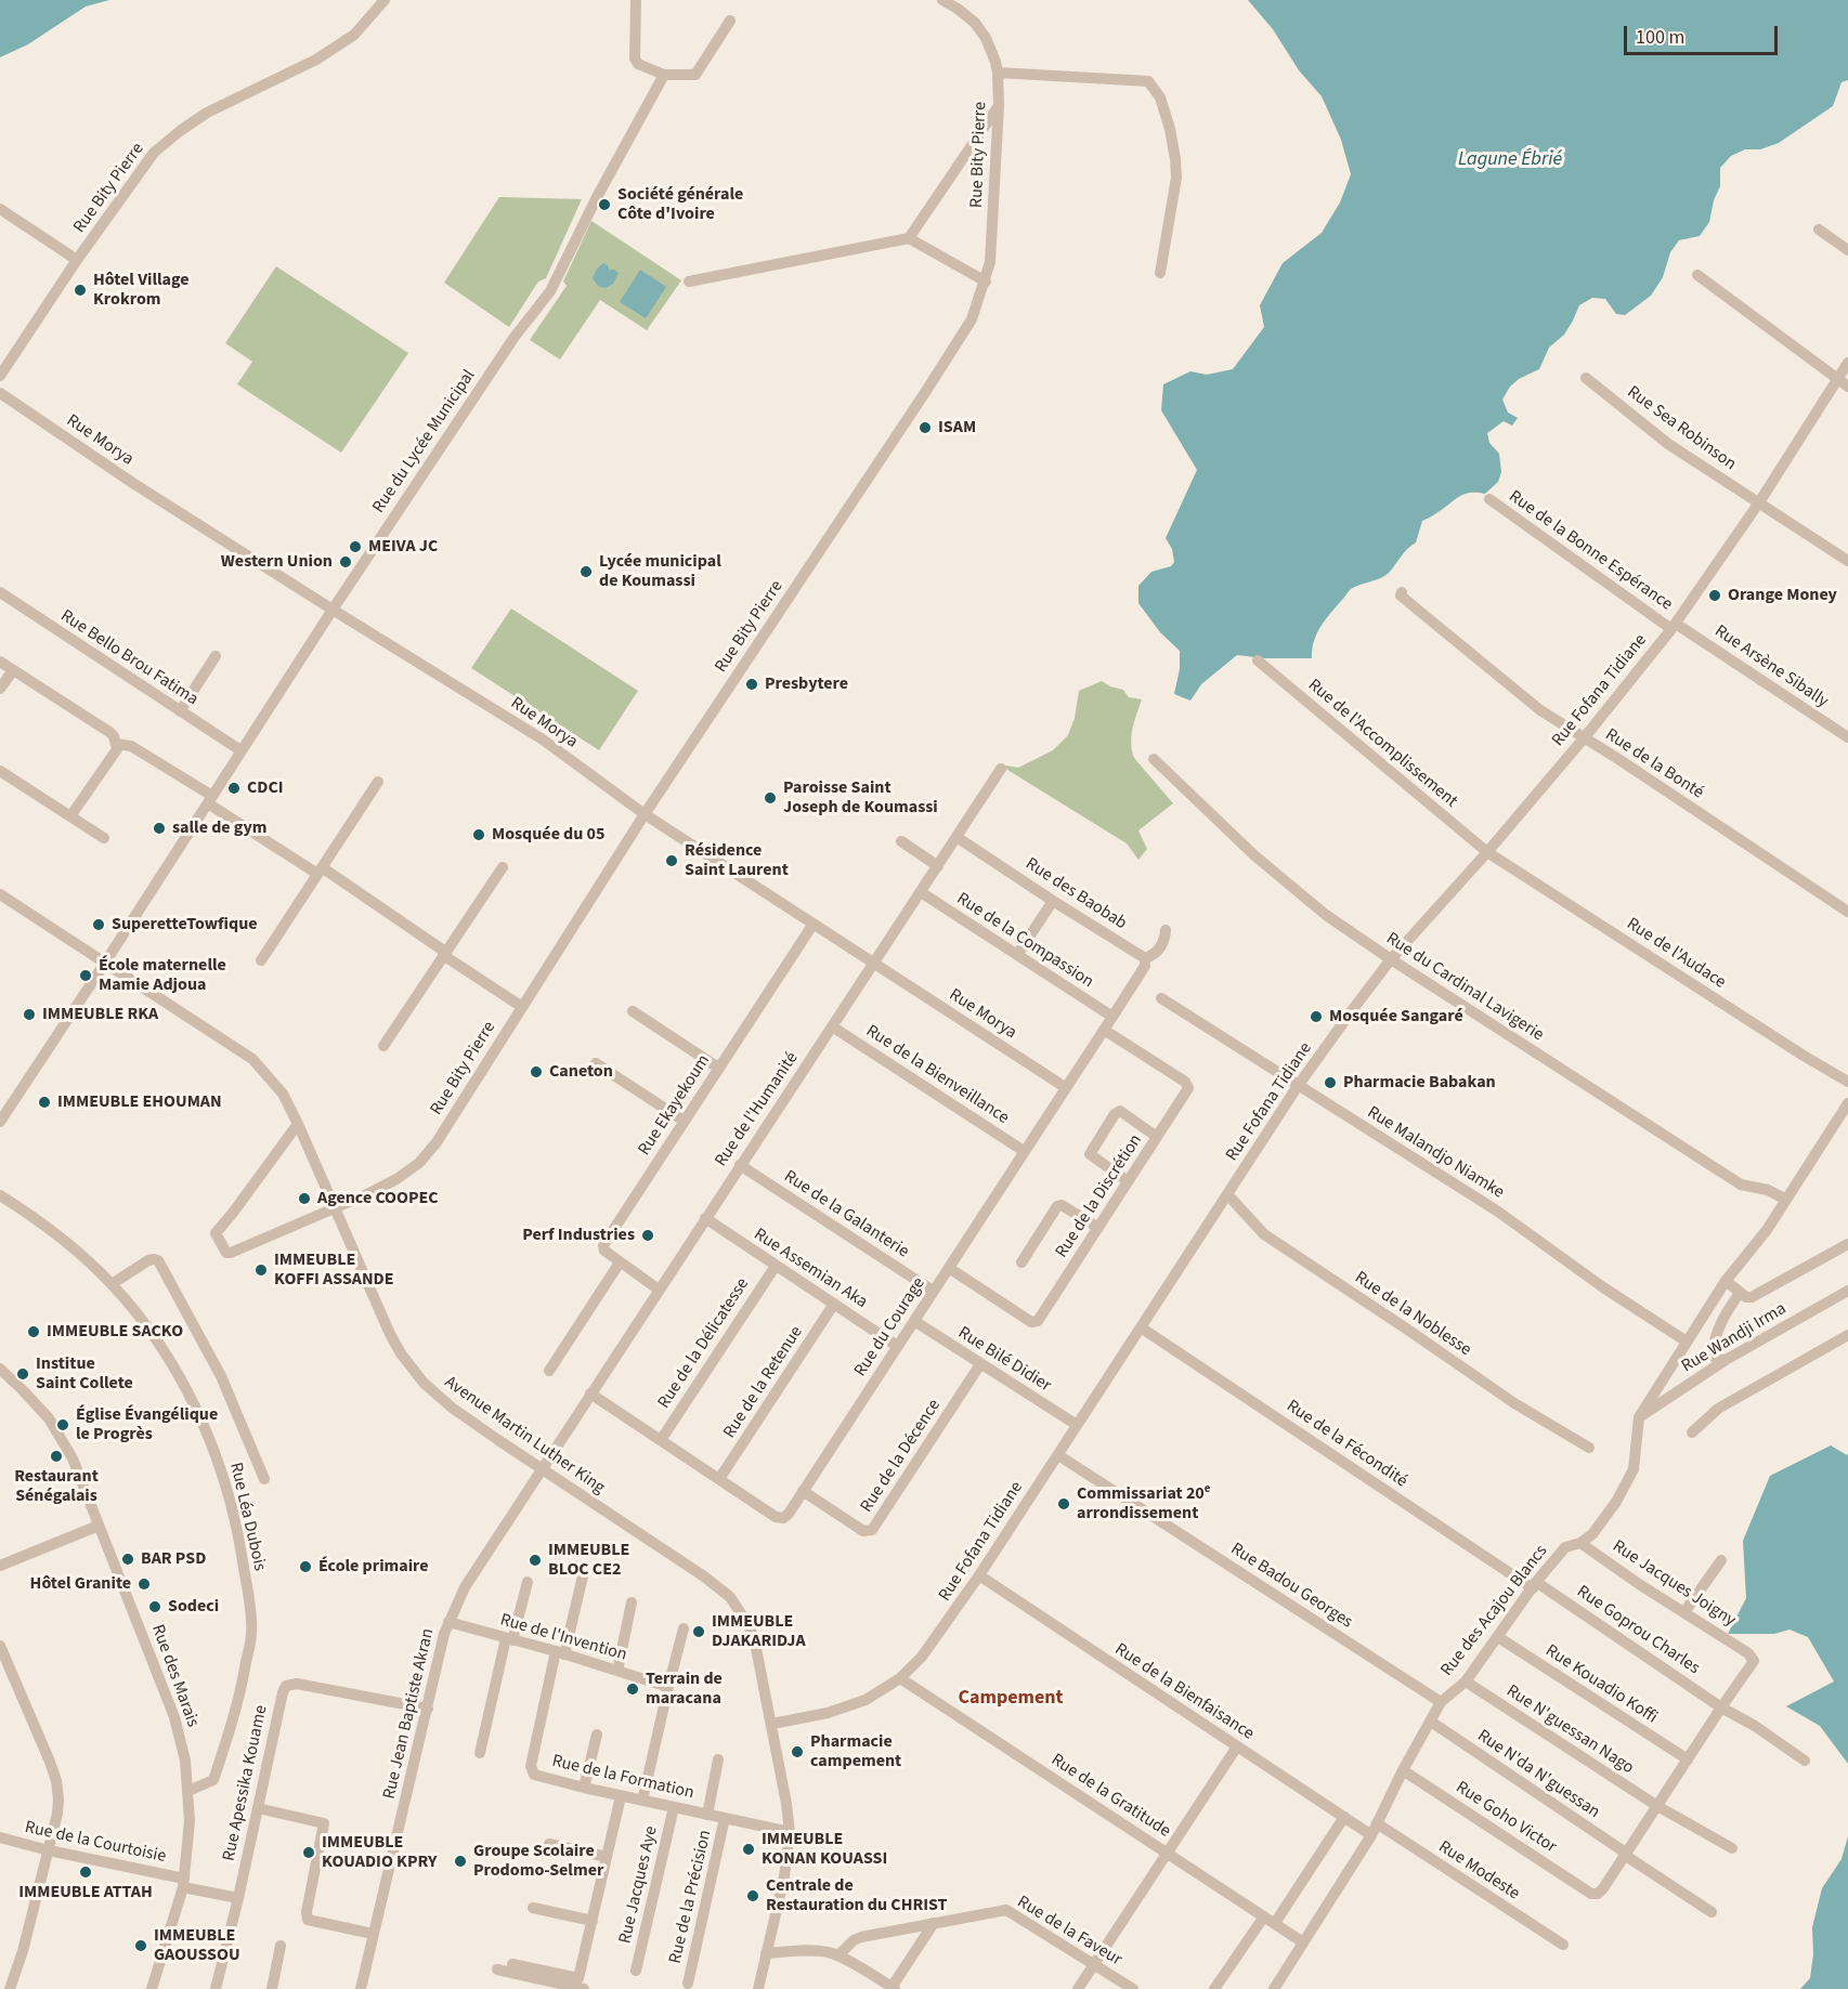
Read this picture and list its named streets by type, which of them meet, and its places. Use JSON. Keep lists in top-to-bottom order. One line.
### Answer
{"streets":{"street":["Rue Bity Pierre","Rue Sea Robinson","Rue Morya","Rue du Lycée Municipal","Rue de la Bonne Espérance","Rue Bello Brou Fatima","Rue Arsène Sibally","Rue Fofana Tidiane","Rue de l'Accomplissement","Rue de la Bonté","Rue des Baobab","Rue de la Compassion","Rue de l'Audace","Rue du Cardinal Lavigerie","Rue de la Bienveillance","Rue Ekayekoum","Rue de l'Humanité","Rue Malandjo Niamke","Rue de la Discrétion","Rue de la Galanterie","Rue Assemian Aka","Rue de la Noblesse","Rue du Courage","Rue Wandji Irma","Rue de la Délicatesse","Rue Bilé Didier","Rue de la Retenue","Avenue Martin Luther King","Rue de la Fécondité","Rue de la Décence","Rue Léa Dubois","Rue Jacques Joigny","Rue Badou Georges","Rue des Acajou Blancs","Rue Goprou Charles","Rue de l'Invention","Rue des Marais","Rue Kouadio Koffi","Rue de la Bienfaisance","Rue Jean Baptiste Akran","Rue N'guessan Nago","Rue N'da N'guessan","Rue de la Formation","Rue Apessika Kouame","Rue de la Gratitude","Rue Goho Victor","Rue de la Courtoisie","Rue Modeste","Rue Jacques Aye","Rue de la Précision","Rue de la Faveur"]},"crossings":[["Rue Bity Pierre","Rue Morya"],["Rue Bity Pierre","Avenue Martin Luther King"],["Rue Sea Robinson","Rue Fofana Tidiane"],["Rue Morya","Rue du Lycée Municipal"],["Rue Morya","Rue Ekayekoum"],["Rue Morya","Rue de l'Humanité"],["Rue Morya","Rue du Courage"],["Rue du Lycée Municipal","Rue Bello Brou Fatima"],["Rue du Lycée Municipal","Avenue Martin Luther King"],["Rue de la Bonne Espérance","Rue Arsène Sibally"],["Rue de la Bonne Espérance","Rue Fofana Tidiane"],["Rue Arsène Sibally","Rue Fofana Tidiane"],["Rue Fofana Tidiane","Rue de l'Accomplissement"],["Rue Fofana Tidiane","Rue de la Bonté"],["Rue Fofana Tidiane","Rue de l'Audace"],["Rue Fofana Tidiane","Rue du Cardinal Lavigerie"],["Rue Fofana Tidiane","Rue Malandjo Niamke"],["Rue Fofana Tidiane","Rue de la Noblesse"],["Rue Fofana Tidiane","Rue Bilé Didier"],["Rue Fofana Tidiane","Avenue Martin Luther King"],["Rue Fofana Tidiane","Rue de la Fécondité"],["Rue Fofana Tidiane","Rue Badou Georges"],["Rue Fofana Tidiane","Rue de la Bienfaisance"],["Rue Fofana Tidiane","Rue de la Gratitude"],["Rue de l'Accomplissement","Rue de l'Audace"],["Rue des Baobab","Rue de l'Humanité"],["Rue des Baobab","Rue du Courage"],["Rue de la Compassion","Rue de l'Humanité"],["Rue de la Compassion","Rue du Courage"],["Rue du Cardinal Lavigerie","Rue des Acajou Blancs"],["Rue de la Bienveillance","Rue de l'Humanité"],["Rue de la Bienveillance","Rue du Courage"],["Rue Ekayekoum","Rue de l'Humanité"],["Rue de l'Humanité","Rue de la Galanterie"],["Rue de l'Humanité","Rue Assemian Aka"],["Rue de l'Humanité","Rue du Courage"],["Rue de l'Humanité","Avenue Martin Luther King"],["Rue de l'Humanité","Rue Jean Baptiste Akran"],["Rue Malandjo Niamke","Rue des Acajou Blancs"],["Rue de la Discrétion","Rue du Courage"],["Rue de la Galanterie","Rue du Courage"],["Rue Assemian Aka","Rue du Courage"],["Rue Assemian Aka","Rue de la Délicatesse"],["Rue Assemian Aka","Rue de la Retenue"],["Rue du Courage","Rue de la Délicatesse"],["Rue du Courage","Rue Bilé Didier"],["Rue du Courage","Rue de la Retenue"],["Rue du Courage","Rue de la Décence"],["Rue Wandji Irma","Rue des Acajou Blancs"],["Rue Bilé Didier","Rue de la Décence"],["Avenue Martin Luther King","Rue Jean Baptiste Akran"],["Avenue Martin Luther King","Rue de la Formation"],["Rue de la Fécondité","Rue des Acajou Blancs"],["Rue de la Fécondité","Rue Goprou Charles"],["Rue Léa Dubois","Rue des Marais"],["Rue Jacques Joigny","Rue des Acajou Blancs"],["Rue Jacques Joigny","Rue Goprou Charles"],["Rue Badou Georges","Rue des Acajou Blancs"],["Rue des Acajou Blancs","Rue Goprou Charles"],["Rue des Acajou Blancs","Rue Kouadio Koffi"],["Rue des Acajou Blancs","Rue de la Bienfaisance"],["Rue des Acajou Blancs","Rue N'guessan Nago"],["Rue des Acajou Blancs","Rue N'da N'guessan"],["Rue des Acajou Blancs","Rue de la Gratitude"],["Rue des Acajou Blancs","Rue Goho Victor"],["Rue des Acajou Blancs","Rue Modeste"],["Rue de l'Invention","Rue Jean Baptiste Akran"],["Rue de l'Invention","Rue de la Formation"],["Rue des Marais","Rue de la Courtoisie"],["Rue Jean Baptiste Akran","Rue Apessika Kouame"],["Rue N'da N'guessan","Rue Goho Victor"],["Rue de la Formation","Rue Jacques Aye"],["Rue de la Formation","Rue de la Précision"],["Rue Apessika Kouame","Rue de la Courtoisie"]],"districts":["Campement"],"water":["Lagune Ébrié"],"places":["Société générale Côte d'Ivoire","Hôtel Village Krokrom","ISAM","MEIVA JC","Western Union","Lycée municipal de Koumassi","Orange Money","Presbytere","CDCI","Paroisse Saint Joseph de Koumassi","salle de gym","Mosquée du 05","Résidence Saint Laurent","SuperetteTowfique","École maternelle Mamie Adjoua","IMMEUBLE RKA","Mosquée Sangaré","Caneton","Pharmacie Babakan","IMMEUBLE EHOUMAN","Agence COOPEC","Perf Industries","IMMEUBLE KOFFI ASSANDE","IMMEUBLE SACKO","Institue Saint Collete","Église Évangélique le Progrès","Restaurant Sénégalais","Commissariat 20ᵉ arrondissement","BAR PSD","IMMEUBLE BLOC CE2","École primaire","Hôtel Granite","Sodeci","IMMEUBLE DJAKARIDJA","Terrain de maracana","Pharmacie campement","IMMEUBLE KONAN KOUASSI","IMMEUBLE KOUADIO KPRY","Groupe Scolaire Prodomo-Selmer","IMMEUBLE ATTAH","Centrale de Restauration du CHRIST","IMMEUBLE GAOUSSOU"],"scale_bar":"100 m"}
